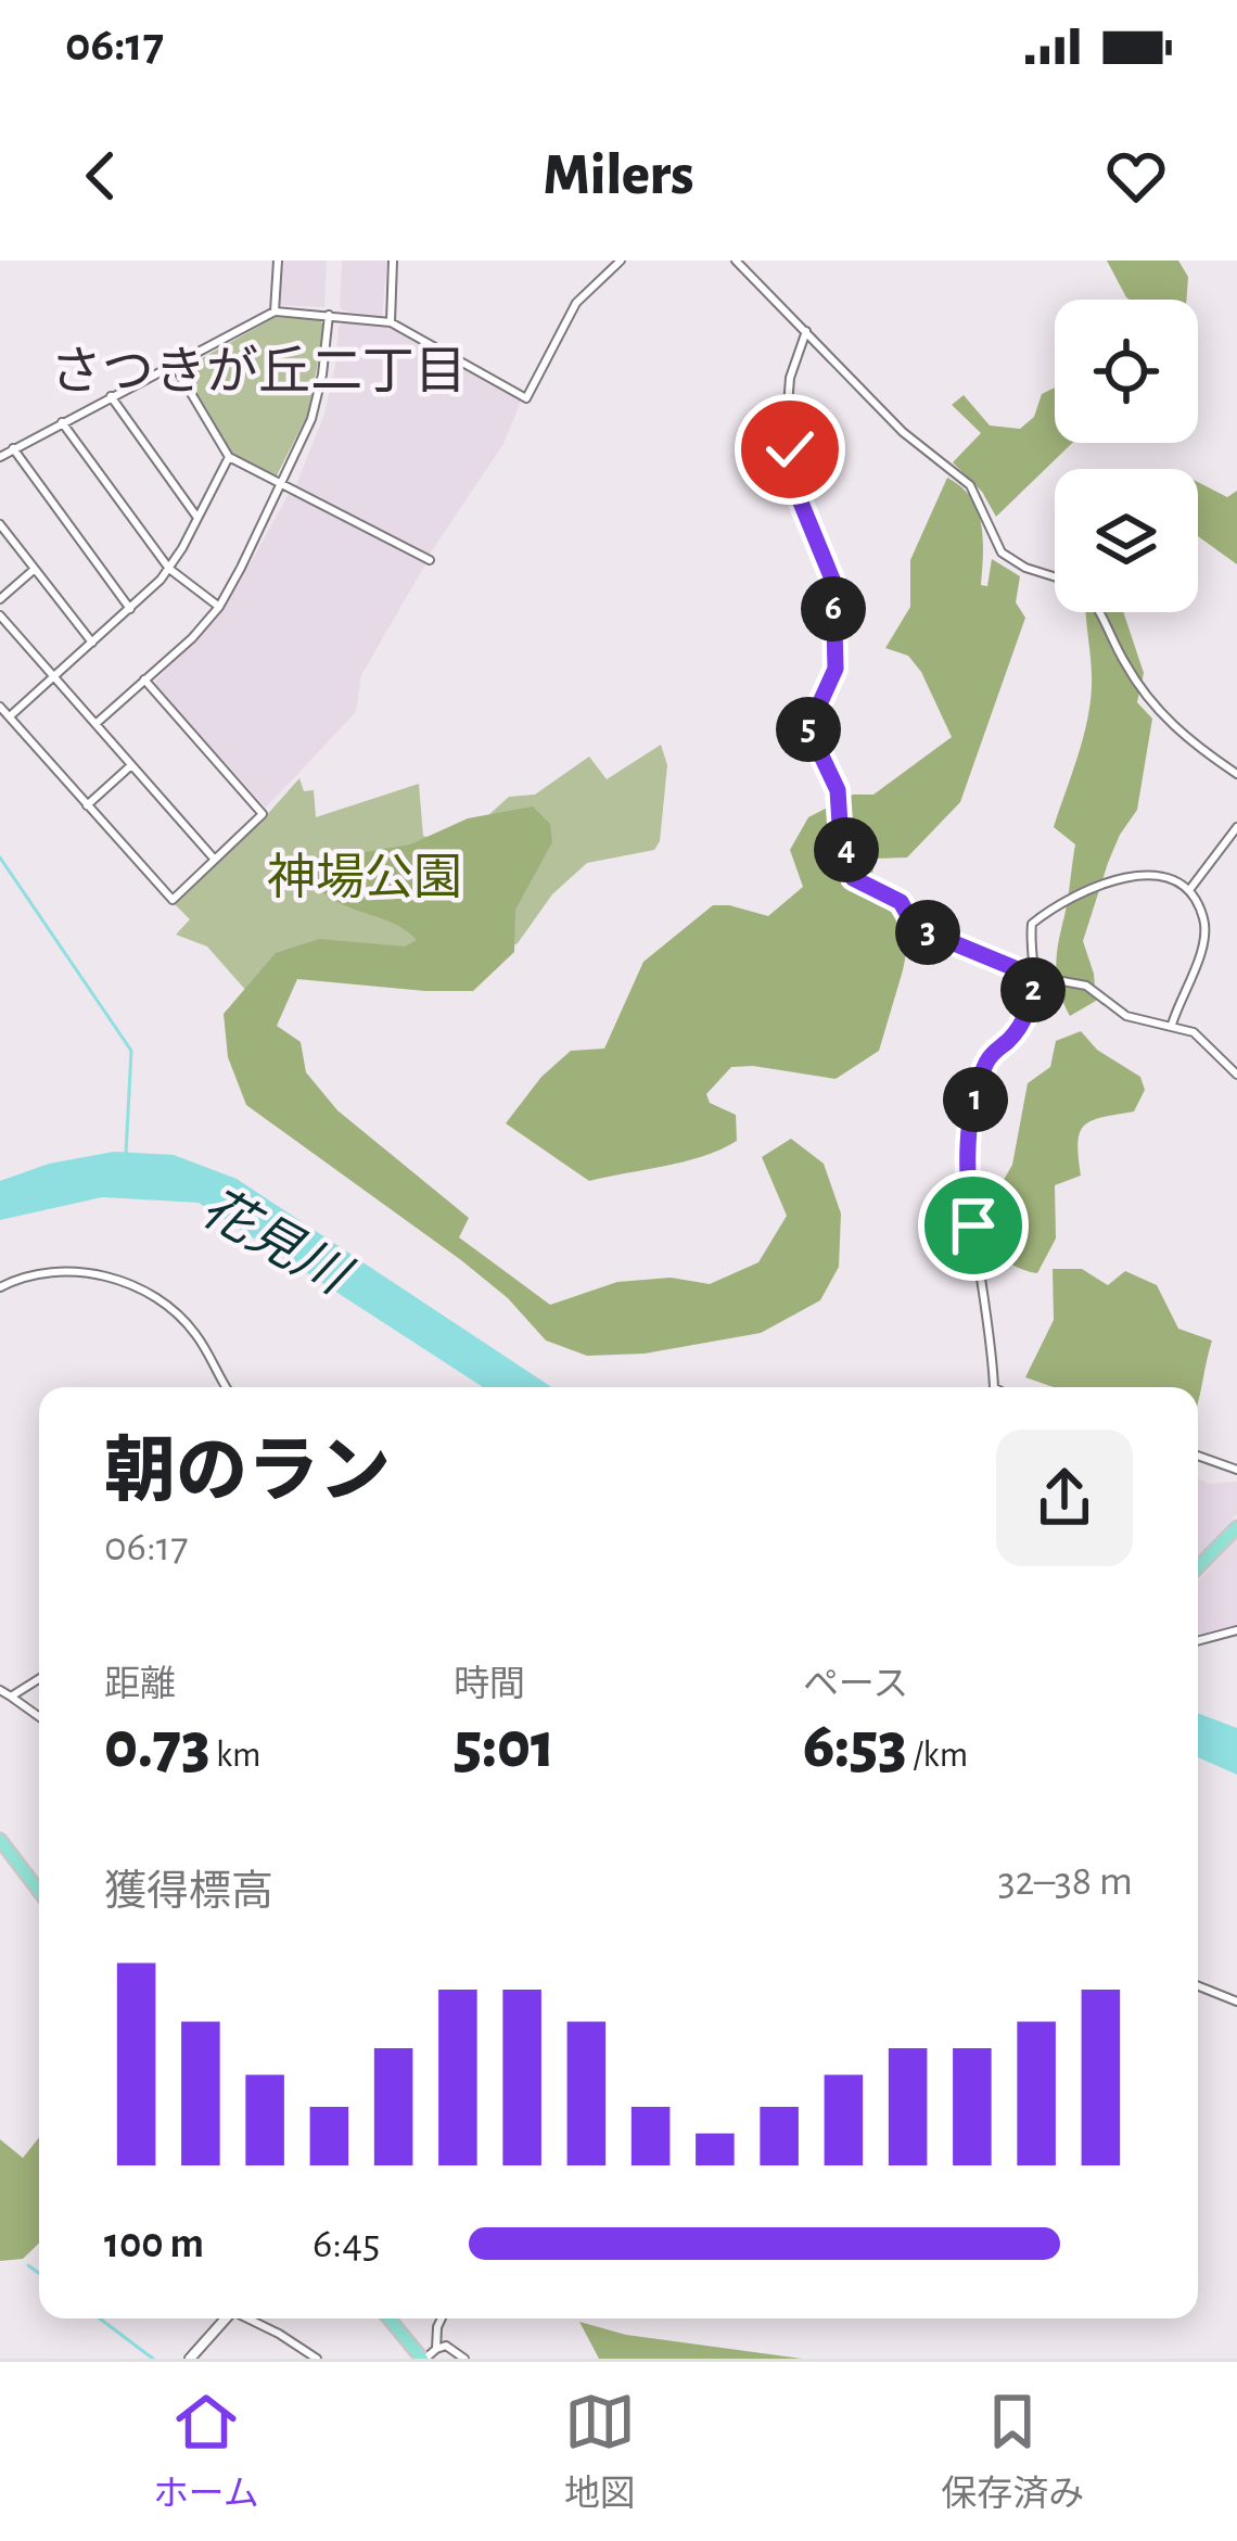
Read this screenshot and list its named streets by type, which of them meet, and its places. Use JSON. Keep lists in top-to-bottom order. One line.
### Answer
{"districts":["さつきが丘二丁目"],"water":["花見川"],"parks":["神場公園"],"page":{"status":"06:17","header":"Milers","pins":["6","5","4","3","2","1"],"heading":["朝のラン","06:17"],"stats":[["距離","0.73 km"],["時間","5:01"],["ペース","6:53 /km"]],"chart":["獲得標高","32–38 m"],"list":[{"name":"100 m","note":"6:45"}],"tabs":["ホーム","地図","保存済み"]}}
